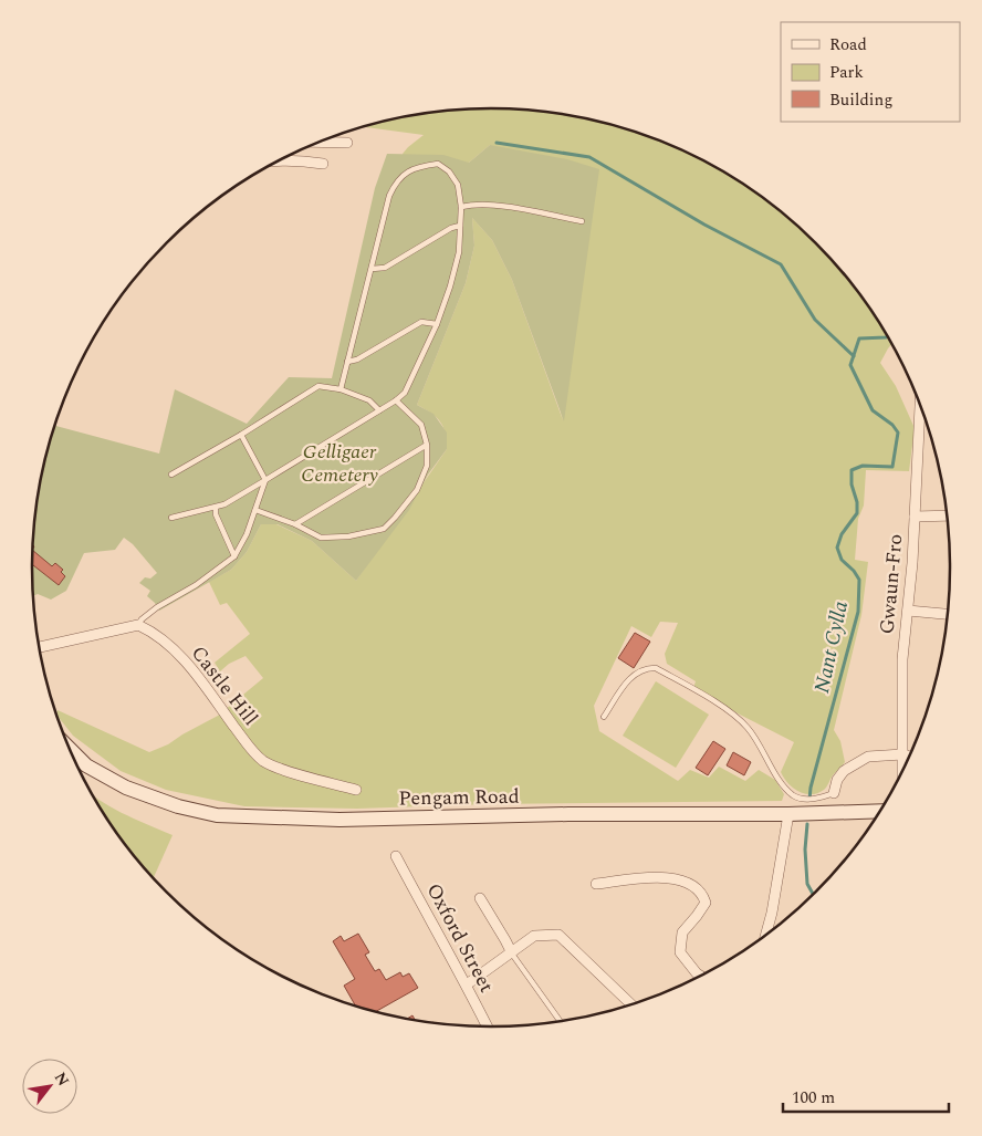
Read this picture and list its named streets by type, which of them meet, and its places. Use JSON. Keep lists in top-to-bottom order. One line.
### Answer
{"streets":{"main road":["Pengam Road"],"street":["Gwaun-Fro","Castle Hill","Oxford Street"]},"water":["Nant Cylla"],"parks":["Gelligaer Cemetery"],"legend":["Road","Park","Building"],"scale_bar":"100 m","north":"top right"}
